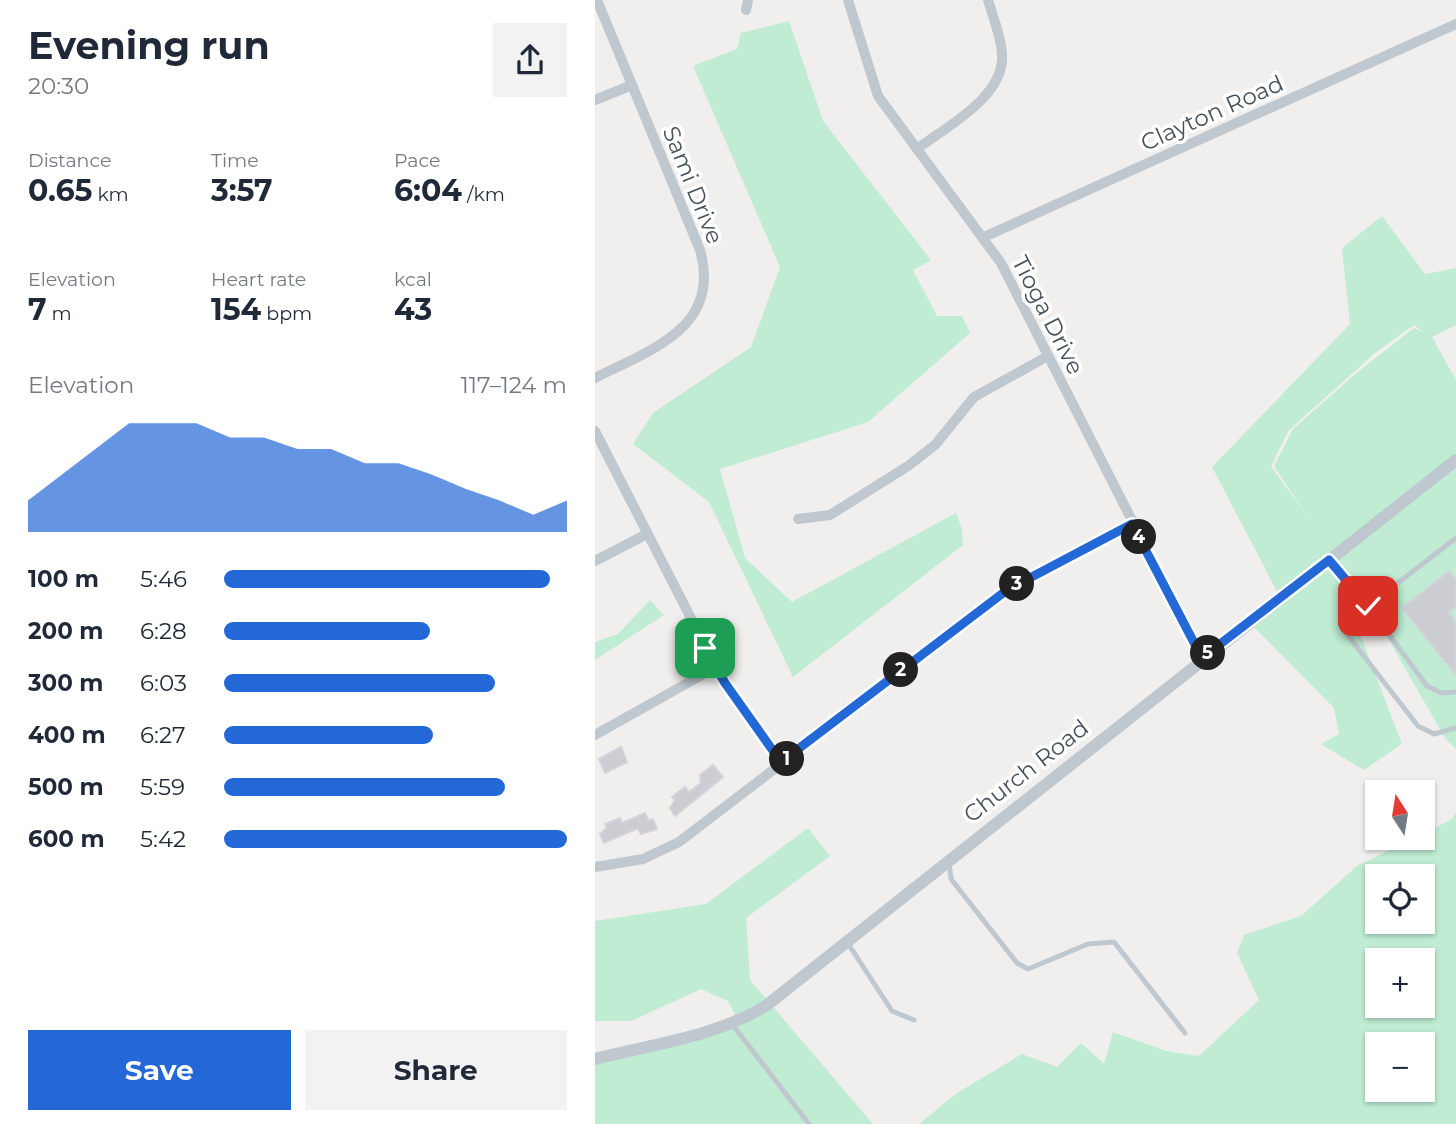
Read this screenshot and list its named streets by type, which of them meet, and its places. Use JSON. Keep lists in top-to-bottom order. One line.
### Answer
{"streets":{"street":["Clayton Road","Sami Drive","Tioga Drive","Church Road"]},"crossings":[["Clayton Road","Tioga Drive"],["Tioga Drive","Church Road"]],"north":"top","page":{"heading":["Evening run","20:30"],"stats":[["Distance","0.65 km"],["Time","3:57"],["Pace","6:04 /km"],["Elevation","7 m"],["Heart rate","154 bpm"],["kcal","43"]],"chart":["Elevation","117–124 m"],"pins":["4","3","5","2","1"],"list":[{"name":"100 m","note":"5:46"},{"name":"200 m","note":"6:28"},{"name":"300 m","note":"6:03"},{"name":"400 m","note":"6:27"},{"name":"500 m","note":"5:59"},{"name":"600 m","note":"5:42"}],"map_buttons":["+","−"],"buttons":["Save","Share"]}}
